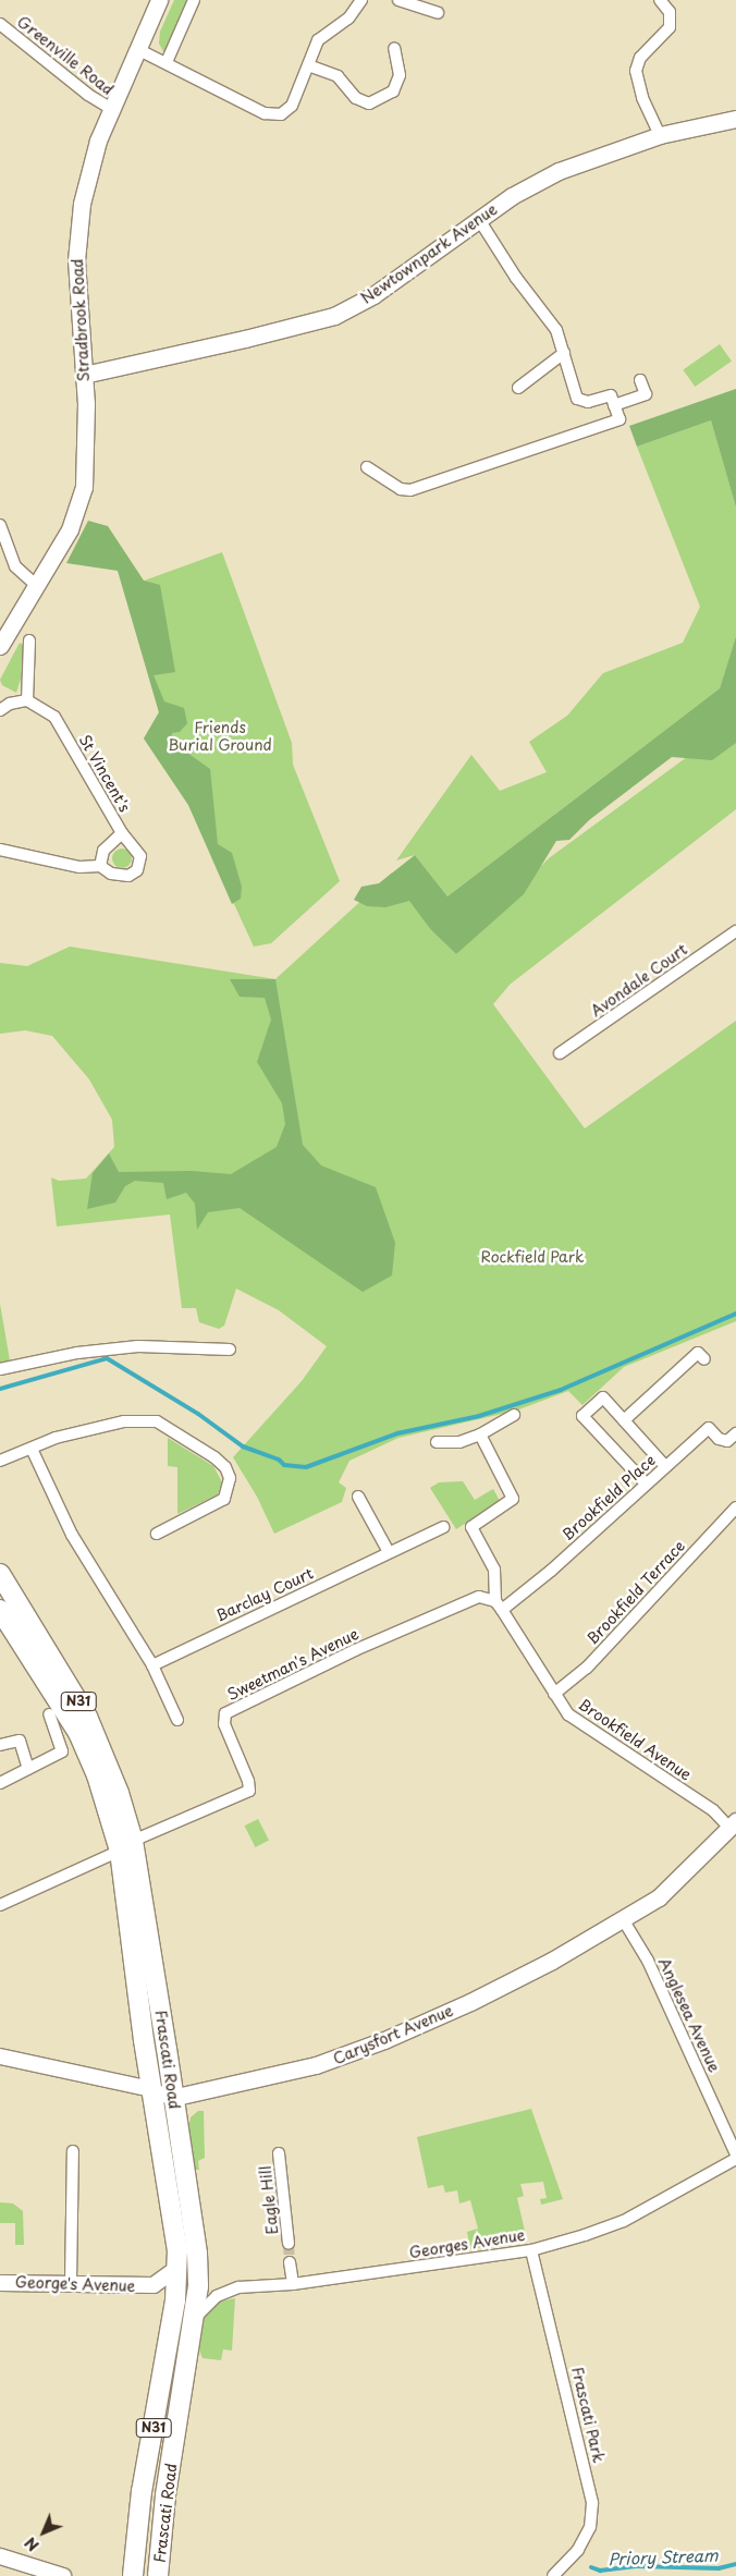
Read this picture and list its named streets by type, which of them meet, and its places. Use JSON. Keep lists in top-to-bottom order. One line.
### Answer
{"streets":{"highway":["N31","Frascati Road"],"main road":["Newtownpark Avenue","Stradbrook Road","Carysfort Avenue"],"street":["Greenville Road","St Vincent's","Avondale Court","Brookfield Place","Brookfield Terrace","Barclay Court","Sweetman's Avenue","Brookfield Avenue","Anglesea Avenue","Eagle Hill","Georges Avenue","George's Avenue","Frascati Park"]},"crossings":[["Greenville Road","Stradbrook Road"],["Newtownpark Avenue","Stradbrook Road"],["Brookfield Place","Sweetman's Avenue"],["Brookfield Place","Brookfield Avenue"],["Brookfield Terrace","Brookfield Avenue"],["Sweetman's Avenue","Brookfield Avenue"],["Sweetman's Avenue","Frascati Road"],["Brookfield Avenue","Carysfort Avenue"],["Anglesea Avenue","Carysfort Avenue"],["Carysfort Avenue","Frascati Road"],["Frascati Road","Georges Avenue"],["Frascati Road","George's Avenue"],["Georges Avenue","Frascati Park"]],"water":["Priory Stream"],"parks":["Friends Burial Ground","Rockfield Park"],"north":"bottom left"}
